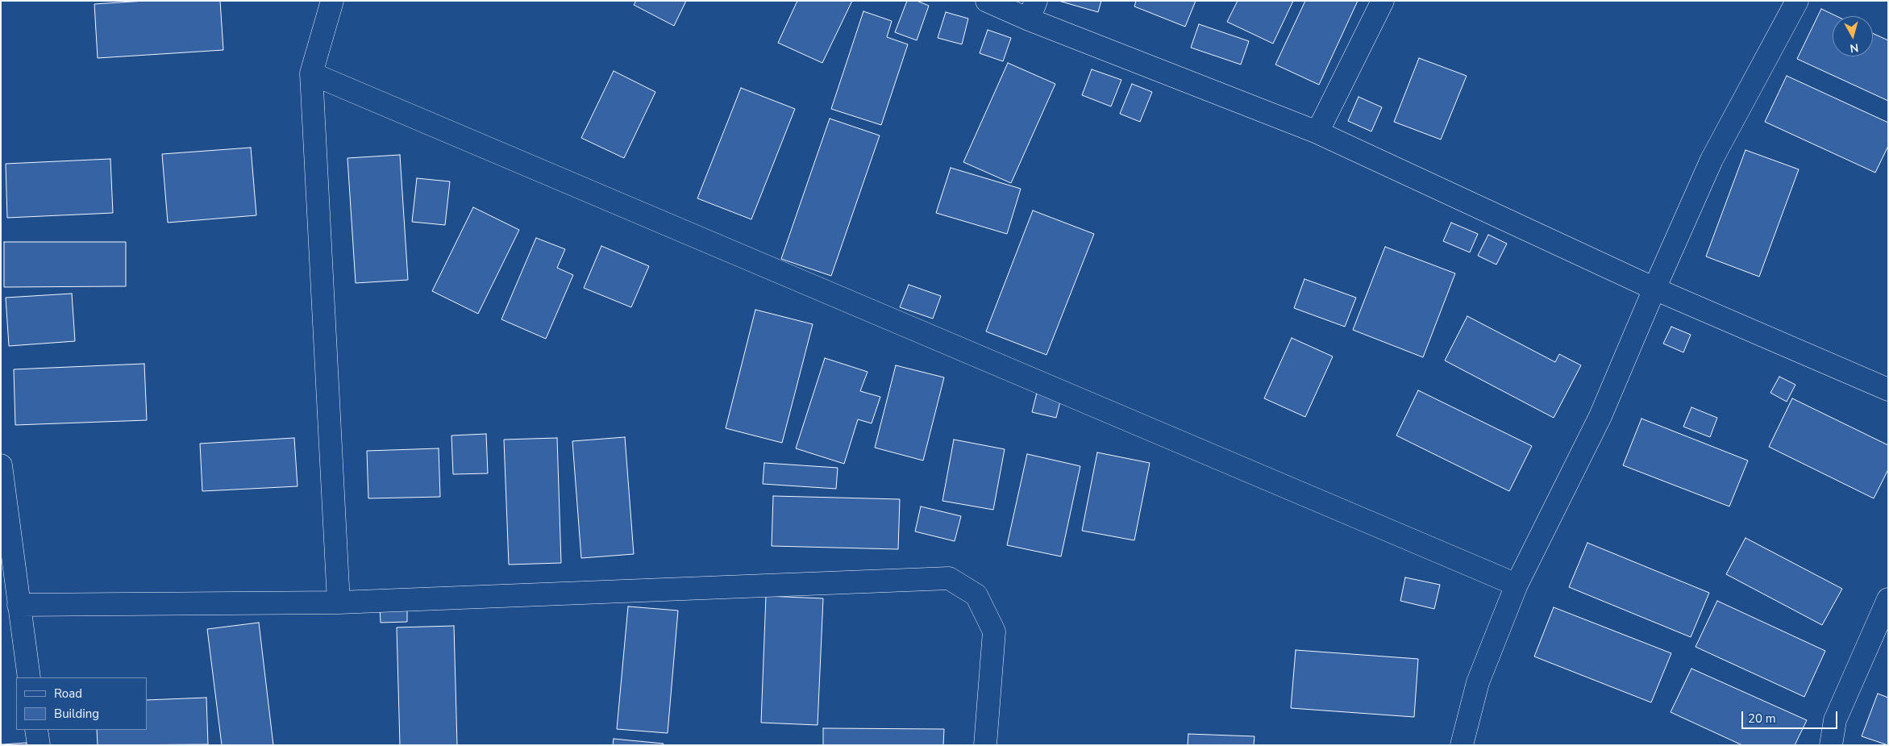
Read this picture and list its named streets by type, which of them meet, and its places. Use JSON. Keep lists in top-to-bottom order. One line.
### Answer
{"legend":["Road","Building"],"scale_bar":"20 m","north":"bottom"}
